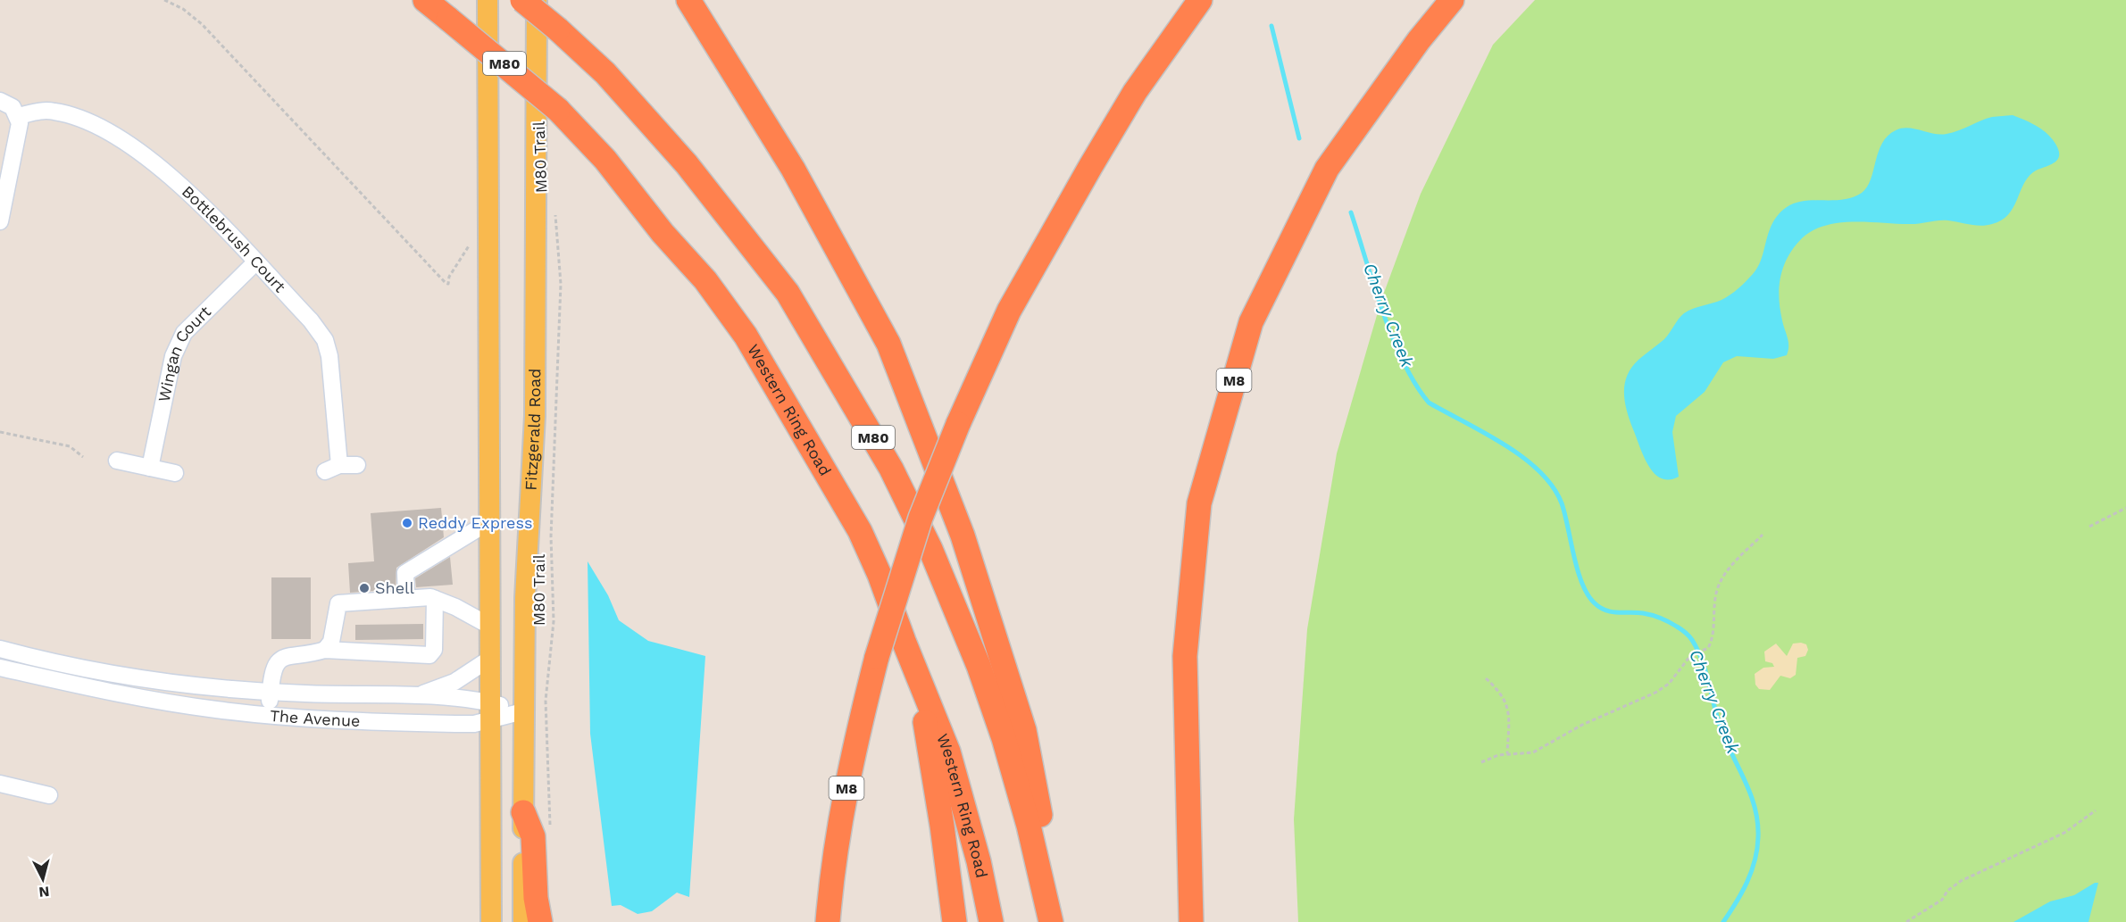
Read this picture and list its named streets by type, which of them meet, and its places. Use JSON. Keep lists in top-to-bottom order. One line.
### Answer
{"streets":{"highway":["M80","M8","Western Ring Road"],"main road":["Fitzgerald Road"],"street":["Bottlebrush Court","Wingan Court","The Avenue"],"path":["M80 Trail"]},"crossings":[["Bottlebrush Court","Wingan Court"],["Fitzgerald Road","The Avenue"]],"water":["Cherry Creek"],"places":["Reddy Express","Shell"],"north":"bottom"}
